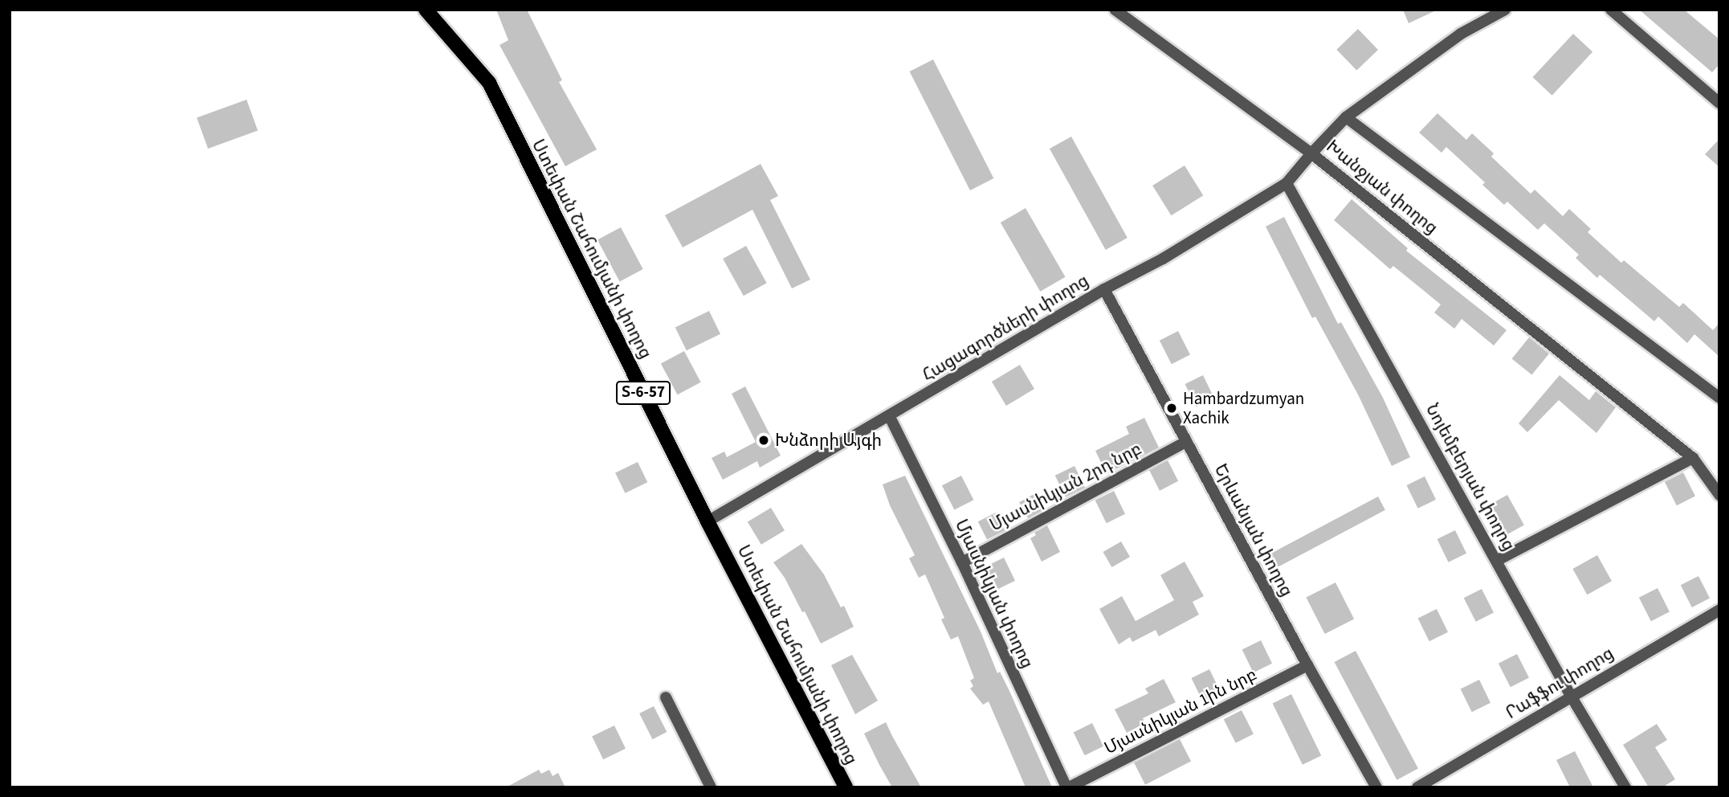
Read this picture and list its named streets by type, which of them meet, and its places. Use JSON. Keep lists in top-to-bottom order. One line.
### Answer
{"streets":{"main road":["Ստեփան Շահումյանի փողոց","Տ-6-57"],"street":["Խանջյան փողոց","Հացագործների փողոց","Նոյեմբերյան փողոց","Մյասնիկյան 2րդ նրբ","Երևանյան փողոց","Մյասնիկյան փողոց","Րաֆֆու փողոց","Մյասնիկյան 1ին նրբ"]},"crossings":[["Խանջյան փողոց","Հացագործների փողոց"],["Ստեփան Շահումյանի փողոց","Հացագործների փողոց"],["Հացագործների փողոց","Նոյեմբերյան փողոց"],["Հացագործների փողոց","Երևանյան փողոց"],["Հացագործների փողոց","Մյասնիկյան փողոց"],["Նոյեմբերյան փողոց","Րաֆֆու փողոց"],["Մյասնիկյան 2րդ նրբ","Երևանյան փողոց"],["Մյասնիկյան 2րդ նրբ","Մյասնիկյան փողոց"],["Երևանյան փողոց","Մյասնիկյան 1ին նրբ"],["Մյասնիկյան փողոց","Մյասնիկյան 1ին նրբ"]],"places":["Hambardzumyan Xachik","Խնձորի Այգի"]}
